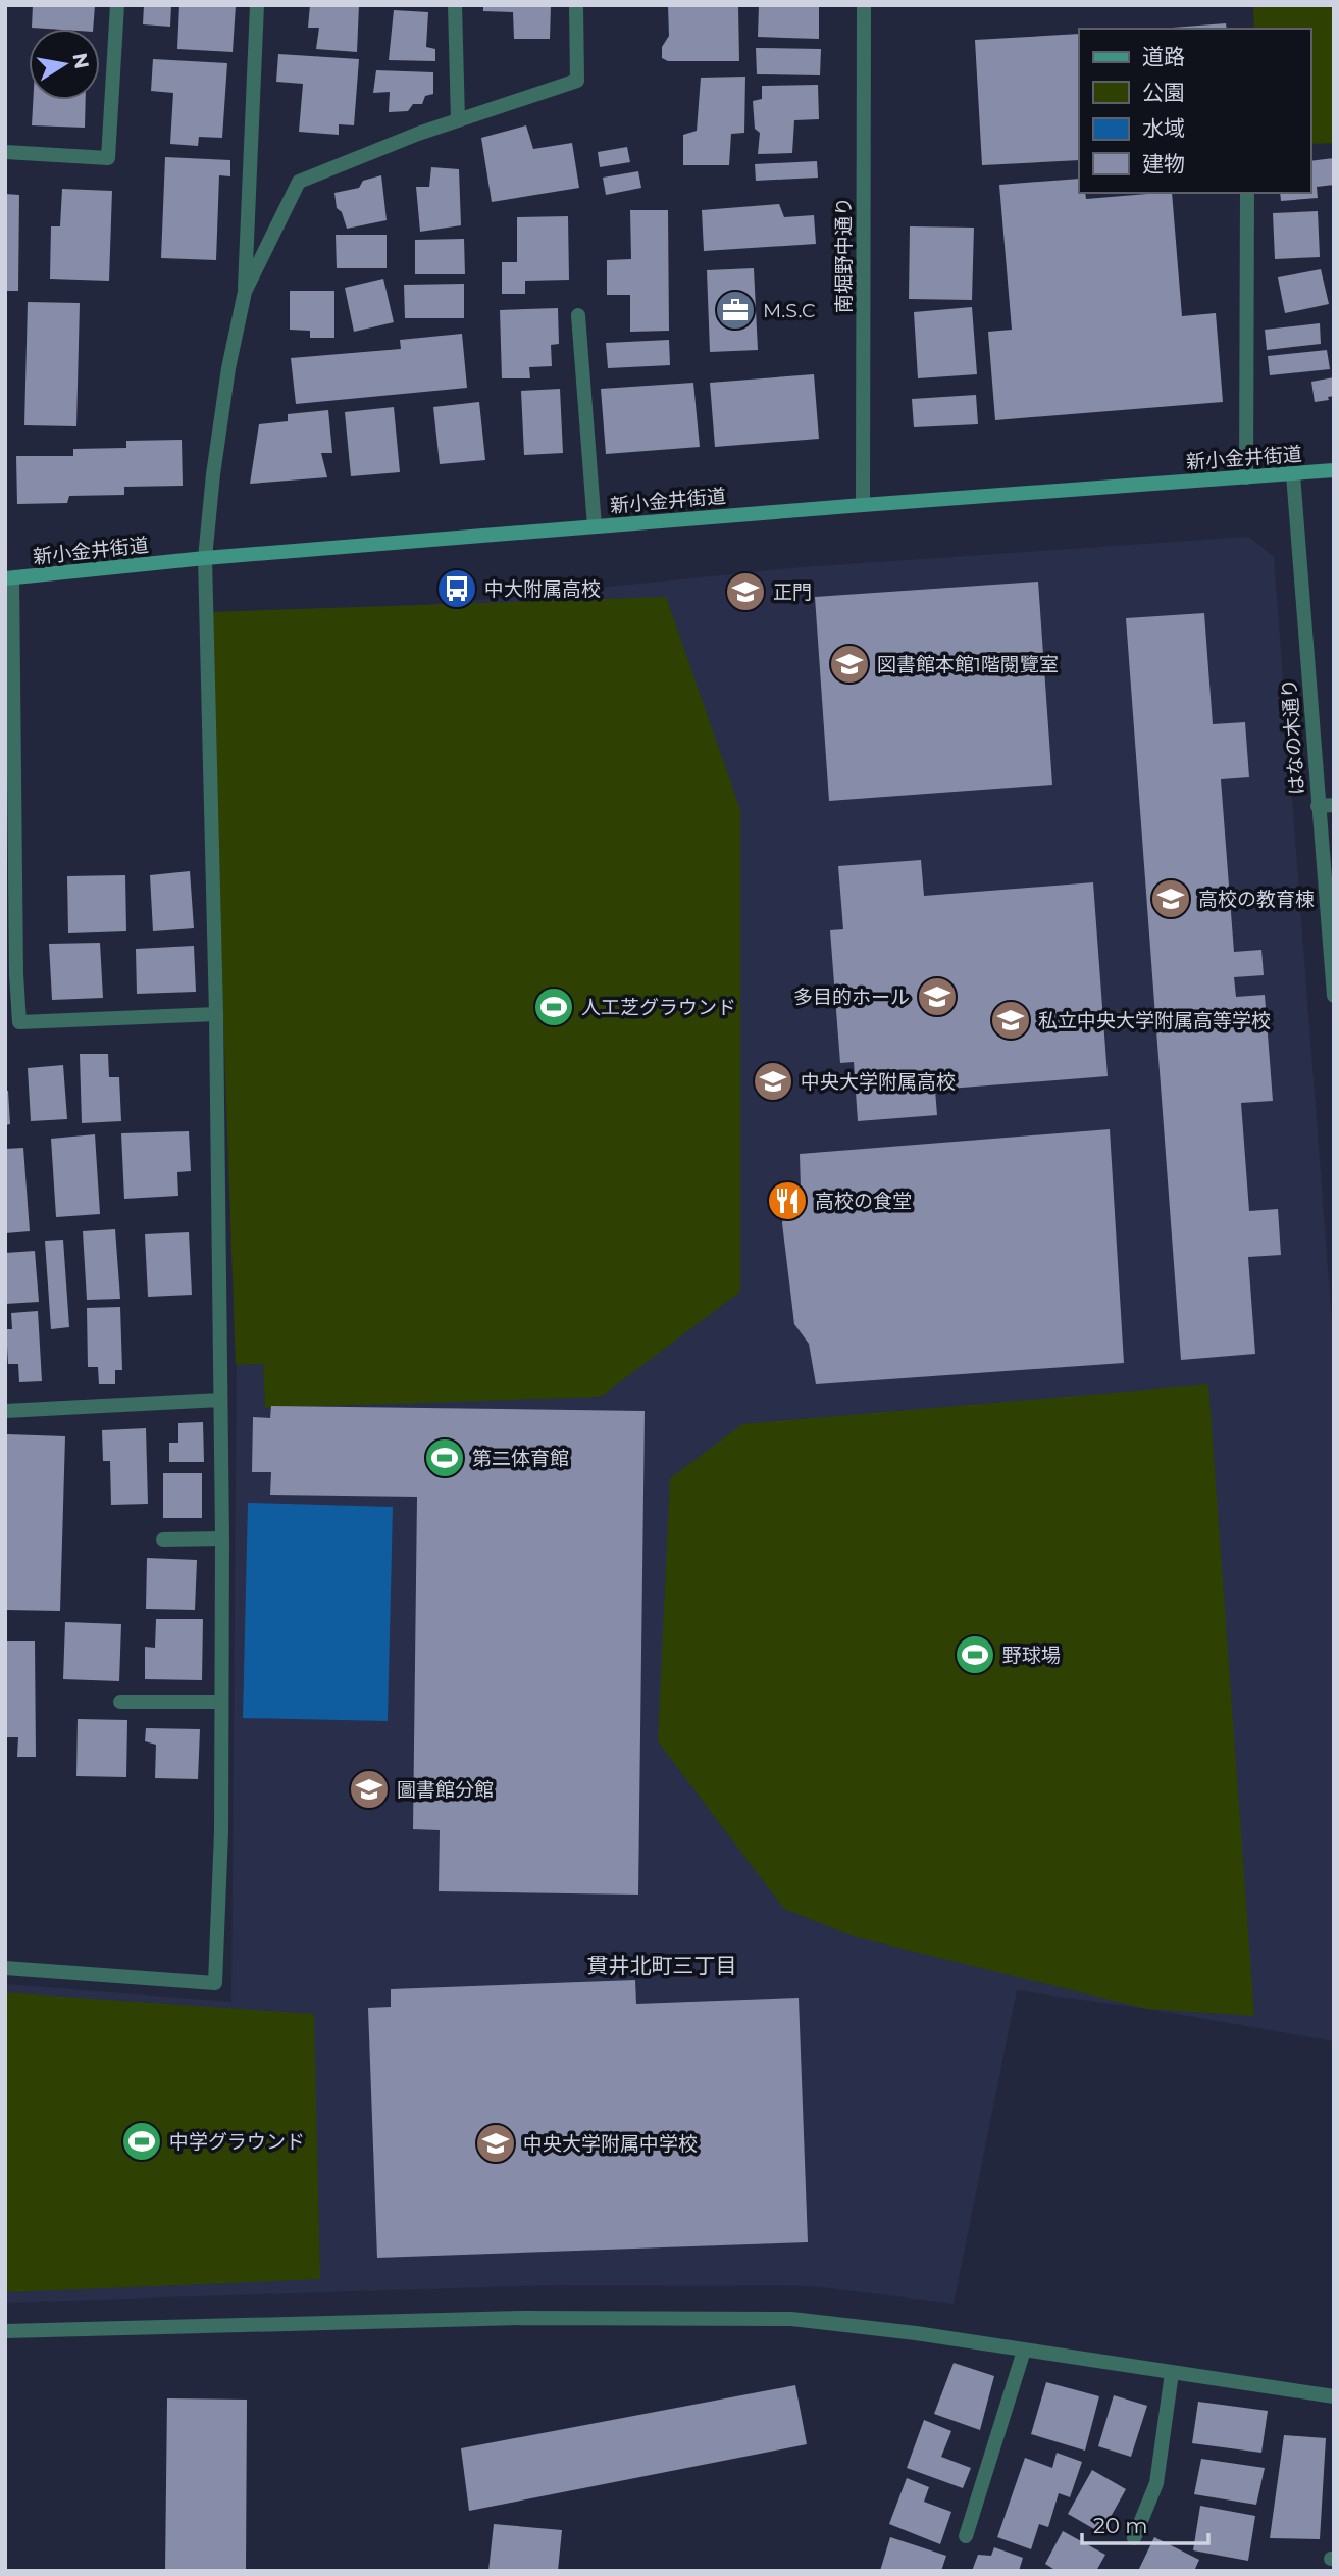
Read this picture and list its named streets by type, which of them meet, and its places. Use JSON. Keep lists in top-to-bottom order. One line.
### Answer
{"streets":{"main road":["新小金井街道"],"street":["南堀野中通り","はなの木通り"]},"crossings":[["南堀野中通り","新小金井街道"],["新小金井街道","はなの木通り"]],"districts":["貫井北町三丁目"],"places":{"office":["M.S.C"],"bus stop":["中大附属高校"],"school or university":["正門","図書館本館1階閱覽室","高校の教育棟","多目的ホール","私立中央大学附属高等学校","中央大学附属高校","圖書館分館","中央大学附属中学校"],"sports":["人工芝グラウンド","第二体育館","野球場","中学グラウンド"],"restaurant":["高校の食堂"]},"legend":["道路","公園","水域","建物"],"scale_bar":"20 m","north":"right"}
